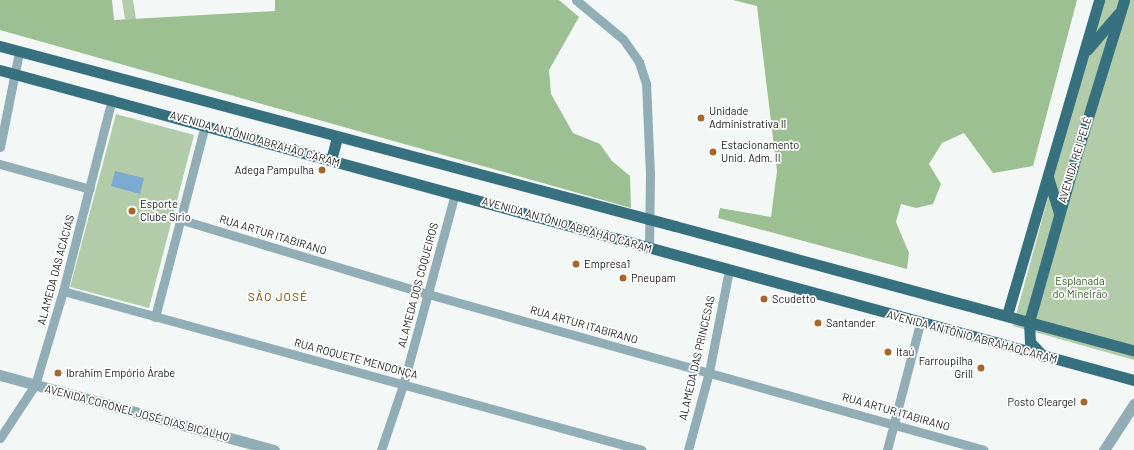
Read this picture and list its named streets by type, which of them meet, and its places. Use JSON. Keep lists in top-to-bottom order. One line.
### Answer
{"streets":{"main road":["AVENIDA ANTÔNIO ABRAHÃO CARAM","AVENIDA REI PELÉ"],"street":["RUA ARTUR ITABIRANO","ALAMEDA DAS ACÁCIAS","ALAMEDA DOS COQUEIROS","ALAMEDA DAS PRINCESAS","RUA ROQUETE MENDONÇA","AVENIDA CORONEL JOSÉ DIAS BICALHO"]},"crossings":[["AVENIDA ANTÔNIO ABRAHÃO CARAM","AVENIDA REI PELÉ"],["AVENIDA ANTÔNIO ABRAHÃO CARAM","ALAMEDA DAS ACÁCIAS"],["AVENIDA ANTÔNIO ABRAHÃO CARAM","ALAMEDA DOS COQUEIROS"],["AVENIDA ANTÔNIO ABRAHÃO CARAM","ALAMEDA DAS PRINCESAS"],["RUA ARTUR ITABIRANO","ALAMEDA DOS COQUEIROS"],["RUA ARTUR ITABIRANO","ALAMEDA DAS PRINCESAS"],["ALAMEDA DAS ACÁCIAS","RUA ROQUETE MENDONÇA"],["ALAMEDA DAS ACÁCIAS","AVENIDA CORONEL JOSÉ DIAS BICALHO"],["ALAMEDA DOS COQUEIROS","RUA ROQUETE MENDONÇA"]],"districts":["SÃO JOSÉ"],"parks":["Esplanada do Mineirão"],"places":["Unidade Administrativa II","Estacionamento Unid. Adm. II","Adega Pampulha","Esporte Clube Sírio","Empresa1","Pneupam","Scudetto","Santander","Itaú","Farroupilha Grill","Ibrahim Empório Árabe","Posto Cleargel"]}
